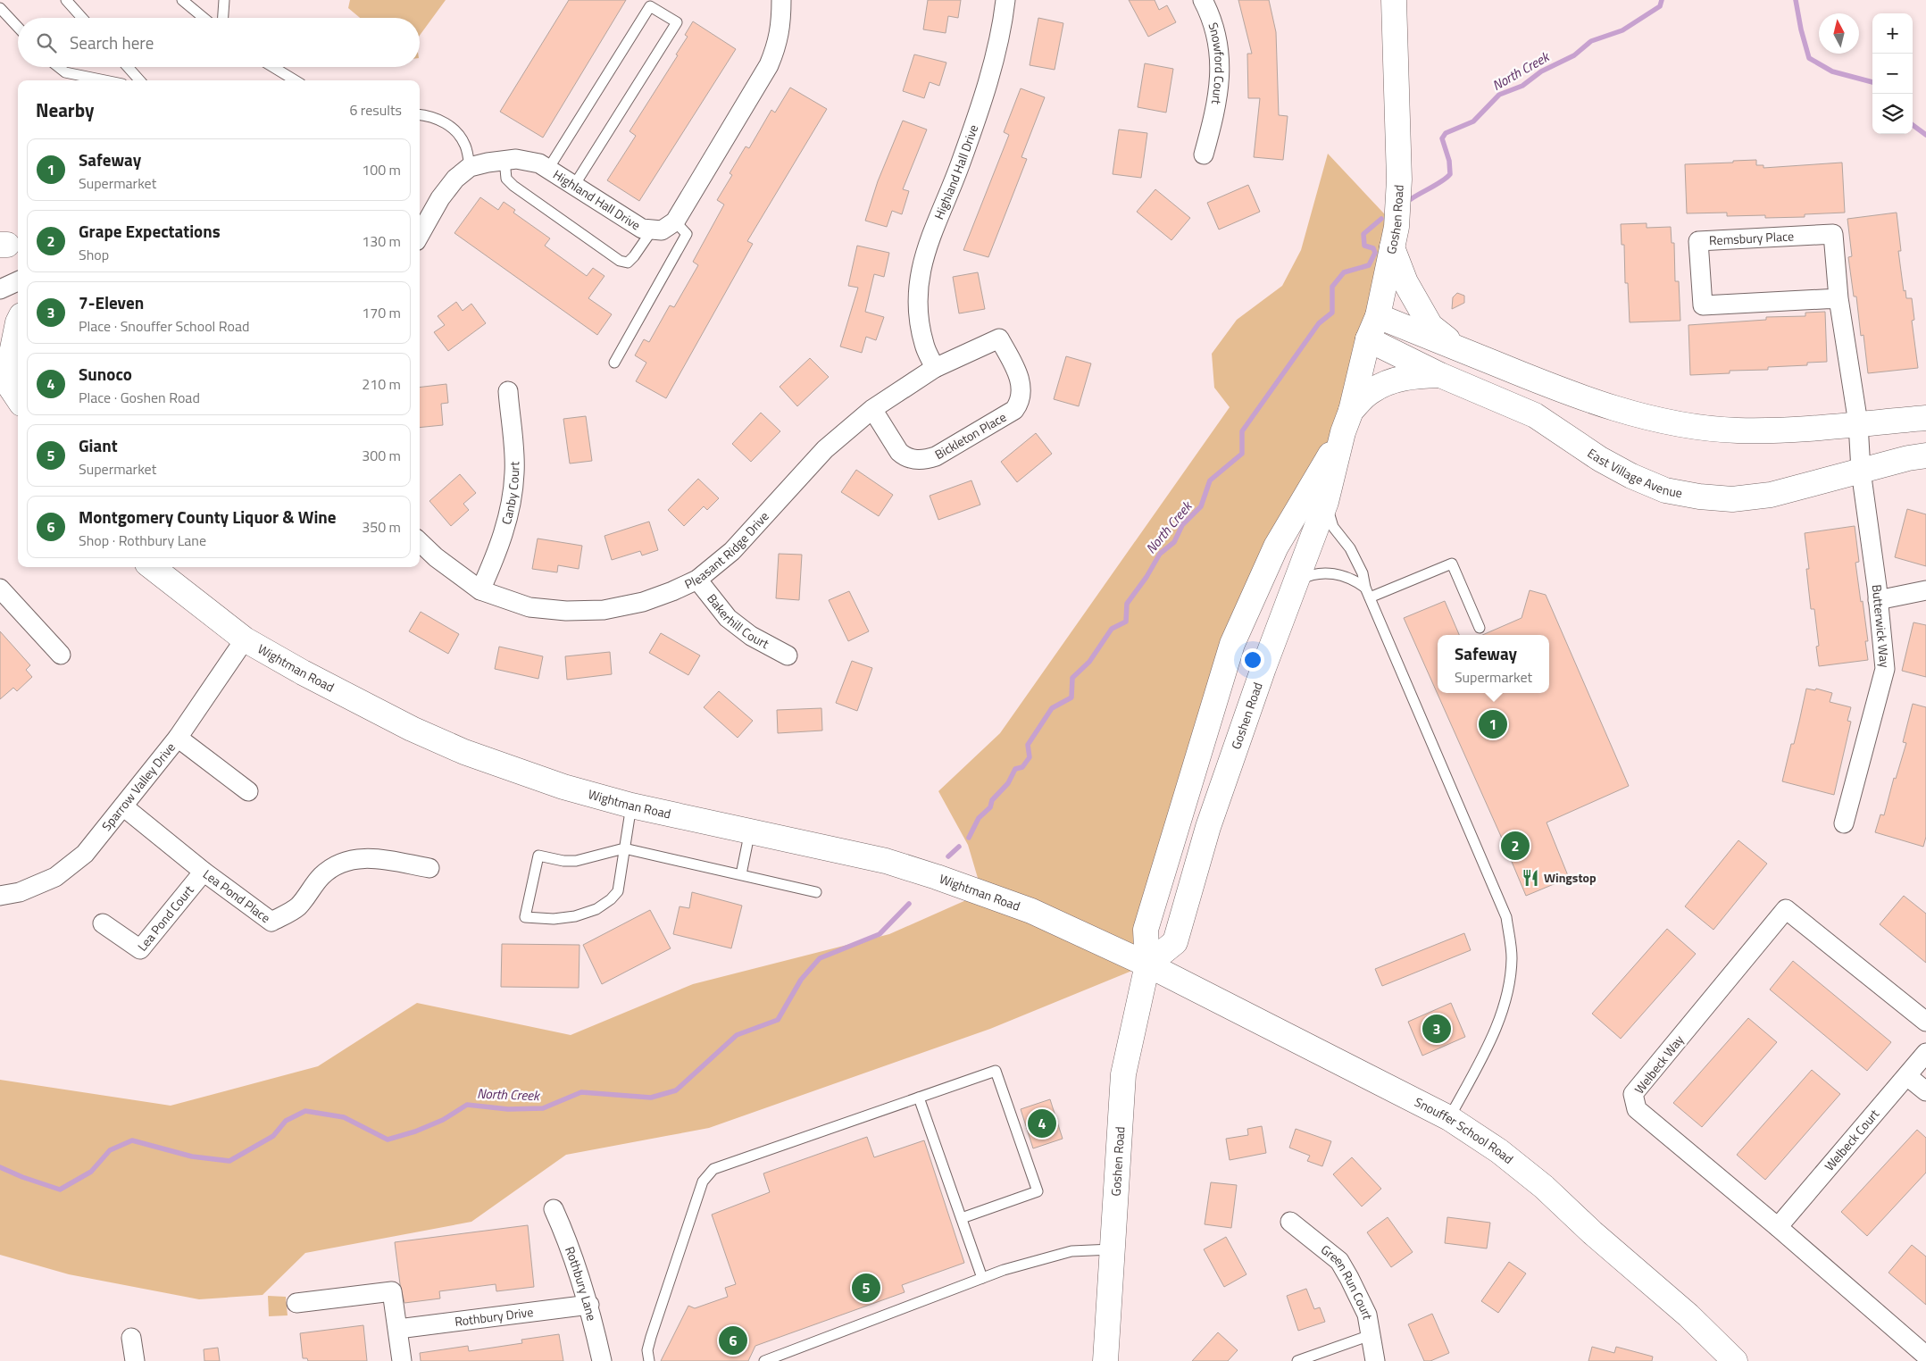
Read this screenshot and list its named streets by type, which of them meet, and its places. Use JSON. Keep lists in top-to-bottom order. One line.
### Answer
{"streets":{"street":["Snowford Court","Highland Hall Drive","Goshen Road","Remsbury Place","Bickleton Place","East Village Avenue","Canby Court","Pleasant Ridge Drive","Bakerhill Court","Butterwick Way","Wightman Road","Sparrow Valley Drive","Lea Pond Place","Lea Pond Court","Welbeck Way","Snouffer School Road","Welbeck Court","Rothbury Lane","Green Run Court","Rothbury Drive"]},"crossings":[["Highland Hall Drive","Pleasant Ridge Drive"],["Goshen Road","East Village Avenue"],["Goshen Road","Wightman Road"],["Goshen Road","Snouffer School Road"],["Remsbury Place","Butterwick Way"],["Bickleton Place","Pleasant Ridge Drive"],["East Village Avenue","Butterwick Way"],["Canby Court","Pleasant Ridge Drive"],["Pleasant Ridge Drive","Bakerhill Court"],["Wightman Road","Sparrow Valley Drive"],["Wightman Road","Snouffer School Road"],["Sparrow Valley Drive","Lea Pond Place"],["Lea Pond Place","Lea Pond Court"],["Welbeck Way","Welbeck Court"],["Rothbury Lane","Rothbury Drive"]],"water":["North Creek"],"places":{"restaurant":["Wingstop"]},"north":"top","page":{"map_buttons":["+","−"],"search":"Search here","heading":["Nearby","6 results"],"list":[{"mark":"1","name":"Safeway","note":"Supermarket","value":"100 m"},{"mark":"2","name":"Grape Expectations","note":"Shop","value":"130 m"},{"mark":"3","name":"7-Eleven","note":"Place · Snouffer School Road","value":"170 m"},{"mark":"4","name":"Sunoco","note":"Place · Goshen Road","value":"210 m"},{"mark":"5","name":"Giant","note":"Supermarket","value":"300 m"},{"mark":"6","name":"Montgomery County Liquor & Wine","note":"Shop · Rothbury Lane","value":"350 m"}],"popup":["Safeway","Supermarket"],"pins":["1","2","3","4","5","6"]}}
